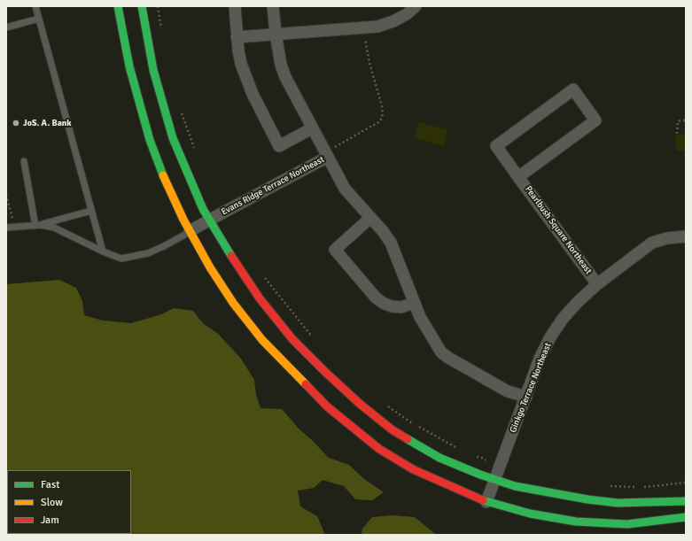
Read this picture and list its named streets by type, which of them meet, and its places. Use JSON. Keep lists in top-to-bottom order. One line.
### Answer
{"streets":{"street":["Evans Ridge Terrace Northeast","Pearlbush Square Northeast","Ginkgo Terrace Northeast"]},"crossings":[["Pearlbush Square Northeast","Ginkgo Terrace Northeast"]],"places":["JoS. A. Bank"],"legend":["Fast","Slow","Jam"]}
